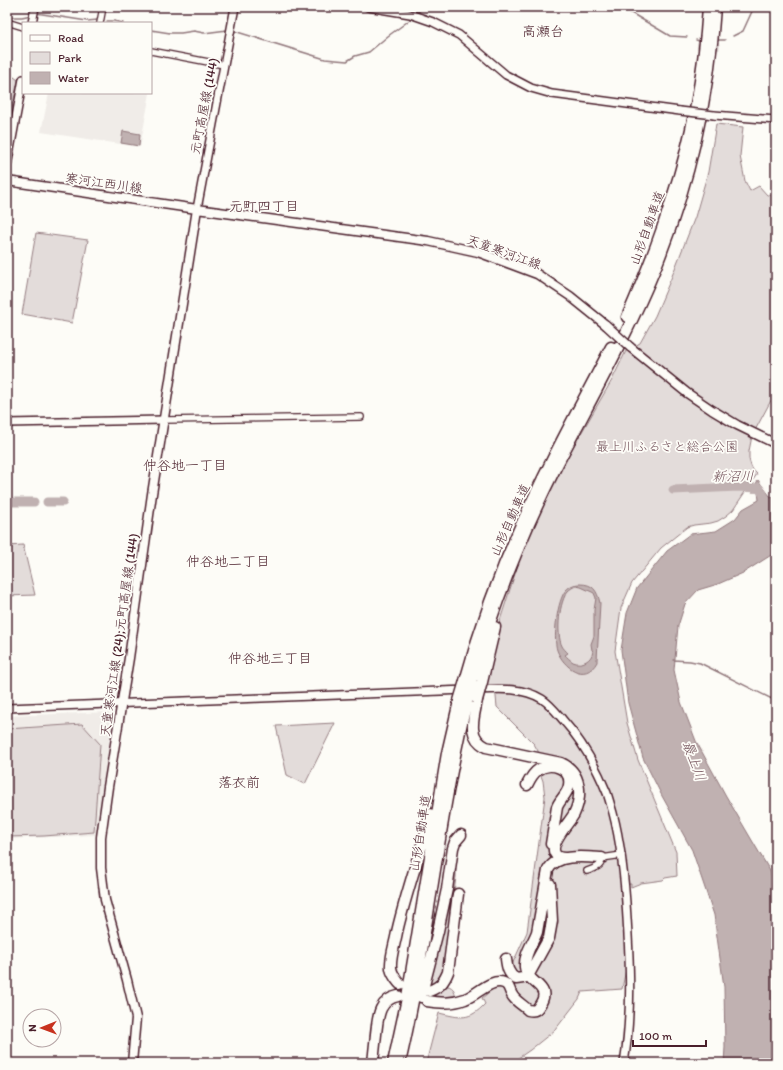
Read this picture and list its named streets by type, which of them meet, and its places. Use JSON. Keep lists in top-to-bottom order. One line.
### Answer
{"streets":{"highway":["山形自動車道"],"main road":["寒河江西川線","天童寒河江線","天童寒河江線 (24);元町高屋線 (144)"],"street":["元町高屋線 (144)"]},"crossings":[["元町高屋線 (144)","寒河江西川線"],["元町高屋線 (144)","天童寒河江線"],["元町高屋線 (144)","天童寒河江線 (24);元町高屋線 (144)"],["寒河江西川線","天童寒河江線"],["寒河江西川線","天童寒河江線 (24);元町高屋線 (144)"],["天童寒河江線","天童寒河江線 (24);元町高屋線 (144)"]],"districts":["高瀬台","元町四丁目","仲谷地一丁目","仲谷地二丁目","仲谷地三丁目","落衣前"],"water":["新沼川","最上川"],"parks":["最上川ふるさと総合公園"],"legend":["Road","Park","Water"],"scale_bar":"100 m","north":"left"}
